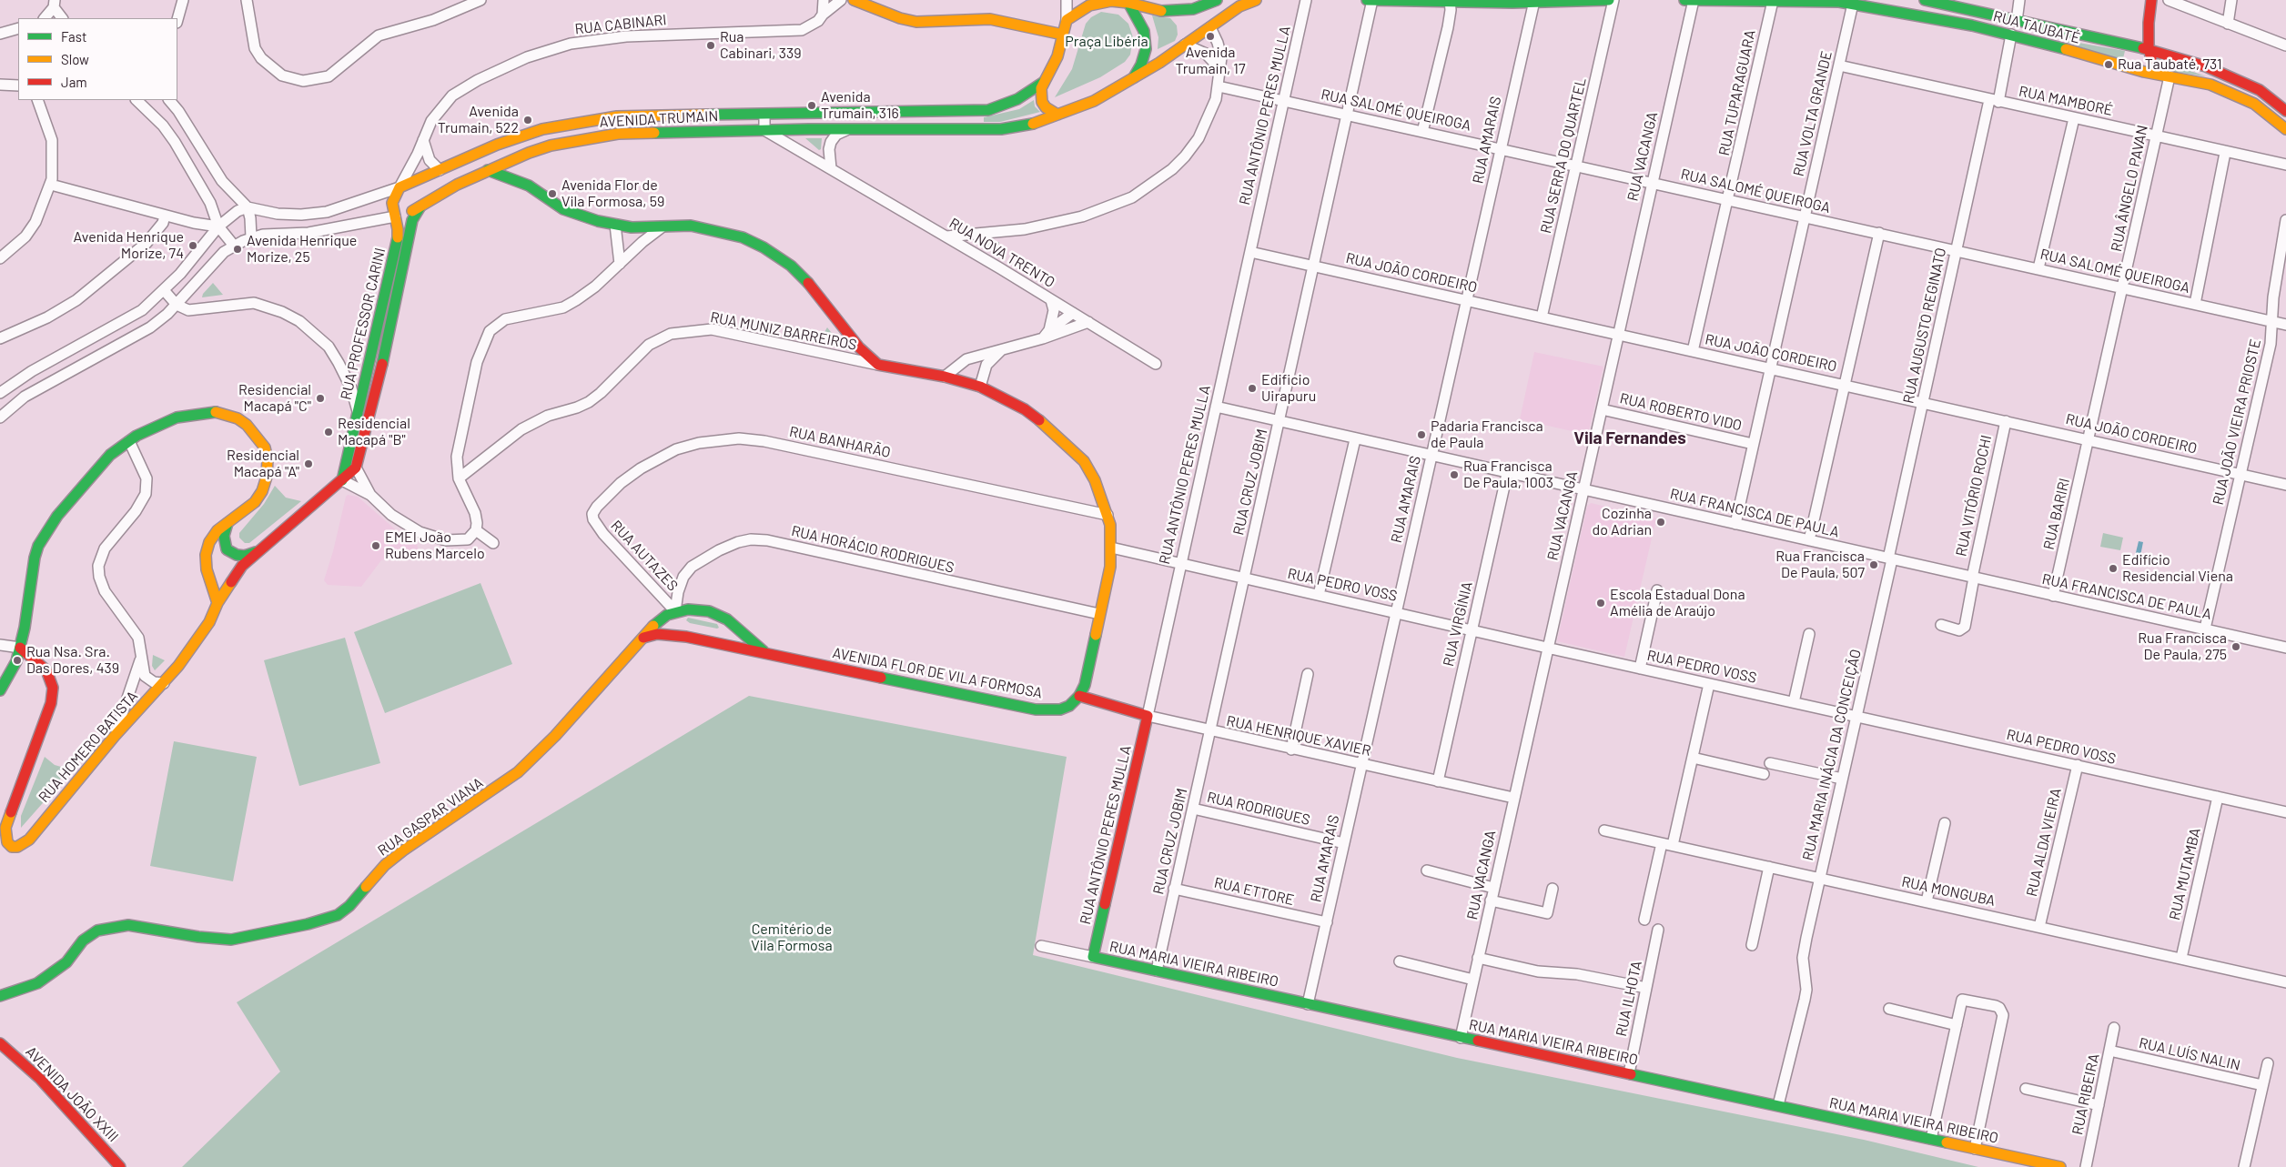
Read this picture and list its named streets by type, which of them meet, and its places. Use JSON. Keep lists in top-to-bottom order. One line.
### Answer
{"streets":{"main road":["RUA TAUBATÉ","RUA ANTÔNIO PERES MULLA","AVENIDA TRUMAIN","RUA PROFESSOR CARINI","AVENIDA FLOR DE VILA FORMOSA","RUA HENRIQUE XAVIER","RUA HOMERO BATISTA","RUA GASPAR VIANA","RUA MARIA VIEIRA RIBEIRO","AVENIDA JOÃO XXIII"],"street":["RUA CABINARI","RUA TUPARAGUARA","RUA MAMBORÉ","RUA SALOMÉ QUEIROGA","RUA VOLTA GRANDE","RUA AMARAIS","RUA SERRA DO QUARTEL","RUA VACANGA","RUA ÂNGELO PAVAN","RUA NOVA TRENTO","RUA JOÃO CORDEIRO","RUA AUGUSTO REGINATO","RUA MUNIZ BARREIROS","RUA ROBERTO VIDO","RUA JOÃO VIEIRA PRIOSTE","RUA BANHARÃO","RUA CRUZ JOBIM","RUA VITÓRIO ROCHI","RUA FRANCISCA DE PAULA","RUA BARIRI","RUA HORÁCIO RODRIGUES","RUA AUTAZES","RUA PEDRO VOSS","RUA VIRGÍNIA","RUA MARIA INÁCIA DA CONCEIÇÃO","RUA RODRIGUES","RUA ALDA VIEIRA","RUA MUTAMBA","RUA ETTORE","RUA MONGUBA","RUA ILHOTA","RUA LUÍS NALIN","RUA RIBEIRA"]},"crossings":[["RUA CABINARI","AVENIDA TRUMAIN"],["RUA CABINARI","RUA PROFESSOR CARINI"],["RUA TAUBATÉ","RUA TUPARAGUARA"],["RUA TAUBATÉ","RUA VOLTA GRANDE"],["RUA TAUBATÉ","RUA VACANGA"],["RUA TAUBATÉ","RUA ÂNGELO PAVAN"],["RUA TAUBATÉ","RUA AUGUSTO REGINATO"],["RUA TUPARAGUARA","RUA SALOMÉ QUEIROGA"],["RUA TUPARAGUARA","RUA JOÃO CORDEIRO"],["RUA MAMBORÉ","RUA VOLTA GRANDE"],["RUA MAMBORÉ","RUA ÂNGELO PAVAN"],["RUA MAMBORÉ","RUA AUGUSTO REGINATO"],["RUA SALOMÉ QUEIROGA","RUA VOLTA GRANDE"],["RUA SALOMÉ QUEIROGA","RUA ANTÔNIO PERES MULLA"],["RUA SALOMÉ QUEIROGA","RUA AMARAIS"],["RUA SALOMÉ QUEIROGA","RUA SERRA DO QUARTEL"],["RUA SALOMÉ QUEIROGA","RUA VACANGA"],["RUA SALOMÉ QUEIROGA","RUA ÂNGELO PAVAN"],["RUA SALOMÉ QUEIROGA","RUA AUGUSTO REGINATO"],["RUA SALOMÉ QUEIROGA","RUA JOÃO VIEIRA PRIOSTE"],["RUA SALOMÉ QUEIROGA","RUA CRUZ JOBIM"],["RUA VOLTA GRANDE","RUA JOÃO CORDEIRO"],["RUA VOLTA GRANDE","RUA ROBERTO VIDO"],["RUA VOLTA GRANDE","RUA FRANCISCA DE PAULA"],["RUA ANTÔNIO PERES MULLA","RUA JOÃO CORDEIRO"],["RUA ANTÔNIO PERES MULLA","RUA FRANCISCA DE PAULA"],["RUA ANTÔNIO PERES MULLA","RUA PEDRO VOSS"],["RUA ANTÔNIO PERES MULLA","RUA HENRIQUE XAVIER"],["RUA ANTÔNIO PERES MULLA","RUA MARIA VIEIRA RIBEIRO"],["AVENIDA TRUMAIN","RUA NOVA TRENTO"],["AVENIDA TRUMAIN","RUA PROFESSOR CARINI"],["RUA AMARAIS","RUA JOÃO CORDEIRO"],["RUA AMARAIS","RUA FRANCISCA DE PAULA"],["RUA AMARAIS","RUA PEDRO VOSS"],["RUA AMARAIS","RUA HENRIQUE XAVIER"],["RUA AMARAIS","RUA RODRIGUES"],["RUA AMARAIS","RUA ETTORE"],["RUA AMARAIS","RUA MARIA VIEIRA RIBEIRO"],["RUA SERRA DO QUARTEL","RUA JOÃO CORDEIRO"],["RUA VACANGA","RUA JOÃO CORDEIRO"],["RUA VACANGA","RUA ROBERTO VIDO"],["RUA VACANGA","RUA FRANCISCA DE PAULA"],["RUA VACANGA","RUA PEDRO VOSS"],["RUA VACANGA","RUA HENRIQUE XAVIER"],["RUA VACANGA","RUA MARIA VIEIRA RIBEIRO"],["RUA ÂNGELO PAVAN","RUA JOÃO CORDEIRO"],["RUA ÂNGELO PAVAN","RUA BARIRI"],["RUA JOÃO CORDEIRO","RUA AUGUSTO REGINATO"],["RUA JOÃO CORDEIRO","RUA JOÃO VIEIRA PRIOSTE"],["RUA JOÃO CORDEIRO","RUA CRUZ JOBIM"],["RUA JOÃO CORDEIRO","RUA VITÓRIO ROCHI"],["RUA JOÃO CORDEIRO","RUA BARIRI"],["RUA PROFESSOR CARINI","RUA HOMERO BATISTA"],["RUA AUGUSTO REGINATO","RUA FRANCISCA DE PAULA"],["RUA AUGUSTO REGINATO","RUA MARIA INÁCIA DA CONCEIÇÃO"],["RUA JOÃO VIEIRA PRIOSTE","RUA FRANCISCA DE PAULA"],["RUA BANHARÃO","RUA AUTAZES"],["RUA CRUZ JOBIM","RUA FRANCISCA DE PAULA"],["RUA CRUZ JOBIM","RUA PEDRO VOSS"],["RUA CRUZ JOBIM","RUA HENRIQUE XAVIER"],["RUA CRUZ JOBIM","RUA RODRIGUES"],["RUA CRUZ JOBIM","RUA ETTORE"],["RUA CRUZ JOBIM","RUA MARIA VIEIRA RIBEIRO"],["RUA VITÓRIO ROCHI","RUA FRANCISCA DE PAULA"],["RUA FRANCISCA DE PAULA","RUA BARIRI"],["RUA FRANCISCA DE PAULA","RUA VIRGÍNIA"],["RUA FRANCISCA DE PAULA","RUA MARIA INÁCIA DA CONCEIÇÃO"],["RUA HORÁCIO RODRIGUES","RUA AUTAZES"],["RUA HORÁCIO RODRIGUES","AVENIDA FLOR DE VILA FORMOSA"],["RUA HORÁCIO RODRIGUES","RUA GASPAR VIANA"],["RUA AUTAZES","AVENIDA FLOR DE VILA FORMOSA"],["RUA AUTAZES","RUA GASPAR VIANA"],["RUA PEDRO VOSS","RUA VIRGÍNIA"],["RUA PEDRO VOSS","RUA MARIA INÁCIA DA CONCEIÇÃO"],["RUA PEDRO VOSS","RUA ALDA VIEIRA"],["RUA PEDRO VOSS","RUA MUTAMBA"],["RUA VIRGÍNIA","RUA HENRIQUE XAVIER"],["AVENIDA FLOR DE VILA FORMOSA","RUA HENRIQUE XAVIER"],["AVENIDA FLOR DE VILA FORMOSA","RUA GASPAR VIANA"],["RUA MARIA INÁCIA DA CONCEIÇÃO","RUA MONGUBA"],["RUA MARIA INÁCIA DA CONCEIÇÃO","RUA MARIA VIEIRA RIBEIRO"],["RUA ALDA VIEIRA","RUA MONGUBA"],["RUA MUTAMBA","RUA MONGUBA"],["RUA MARIA VIEIRA RIBEIRO","RUA ILHOTA"],["RUA LUÍS NALIN","RUA RIBEIRA"]],"districts":["Vila Fernandes"],"parks":["Praça Libéria","Cemitério de Vila Formosa"],"places":["Avenida Trumain, 17","Rua Cabinari, 339","Rua Taubaté, 731","Avenida Trumain, 316","Avenida Trumain, 522","Avenida Flor de Vila Formosa, 59","Avenida Henrique Morize, 74","Avenida Henrique Morize, 25","Edificio Uirapuru","Residencial Macapá \"C\"","Residencial Macapá \"B\"","Padaria Francisca de Paula","Residencial Macapá \"A\"","Rua Francisca De Paula, 1003","Cozinha do Adrian","EMEI João Rubens Marcelo","Rua Francisca De Paula, 507","Edifício Residencial Viena","Escola Estadual Dona Amélia de Araújo","Rua Francisca De Paula, 275","Rua Nsa. Sra. Das Dores, 439"],"legend":["Fast","Slow","Jam"]}
